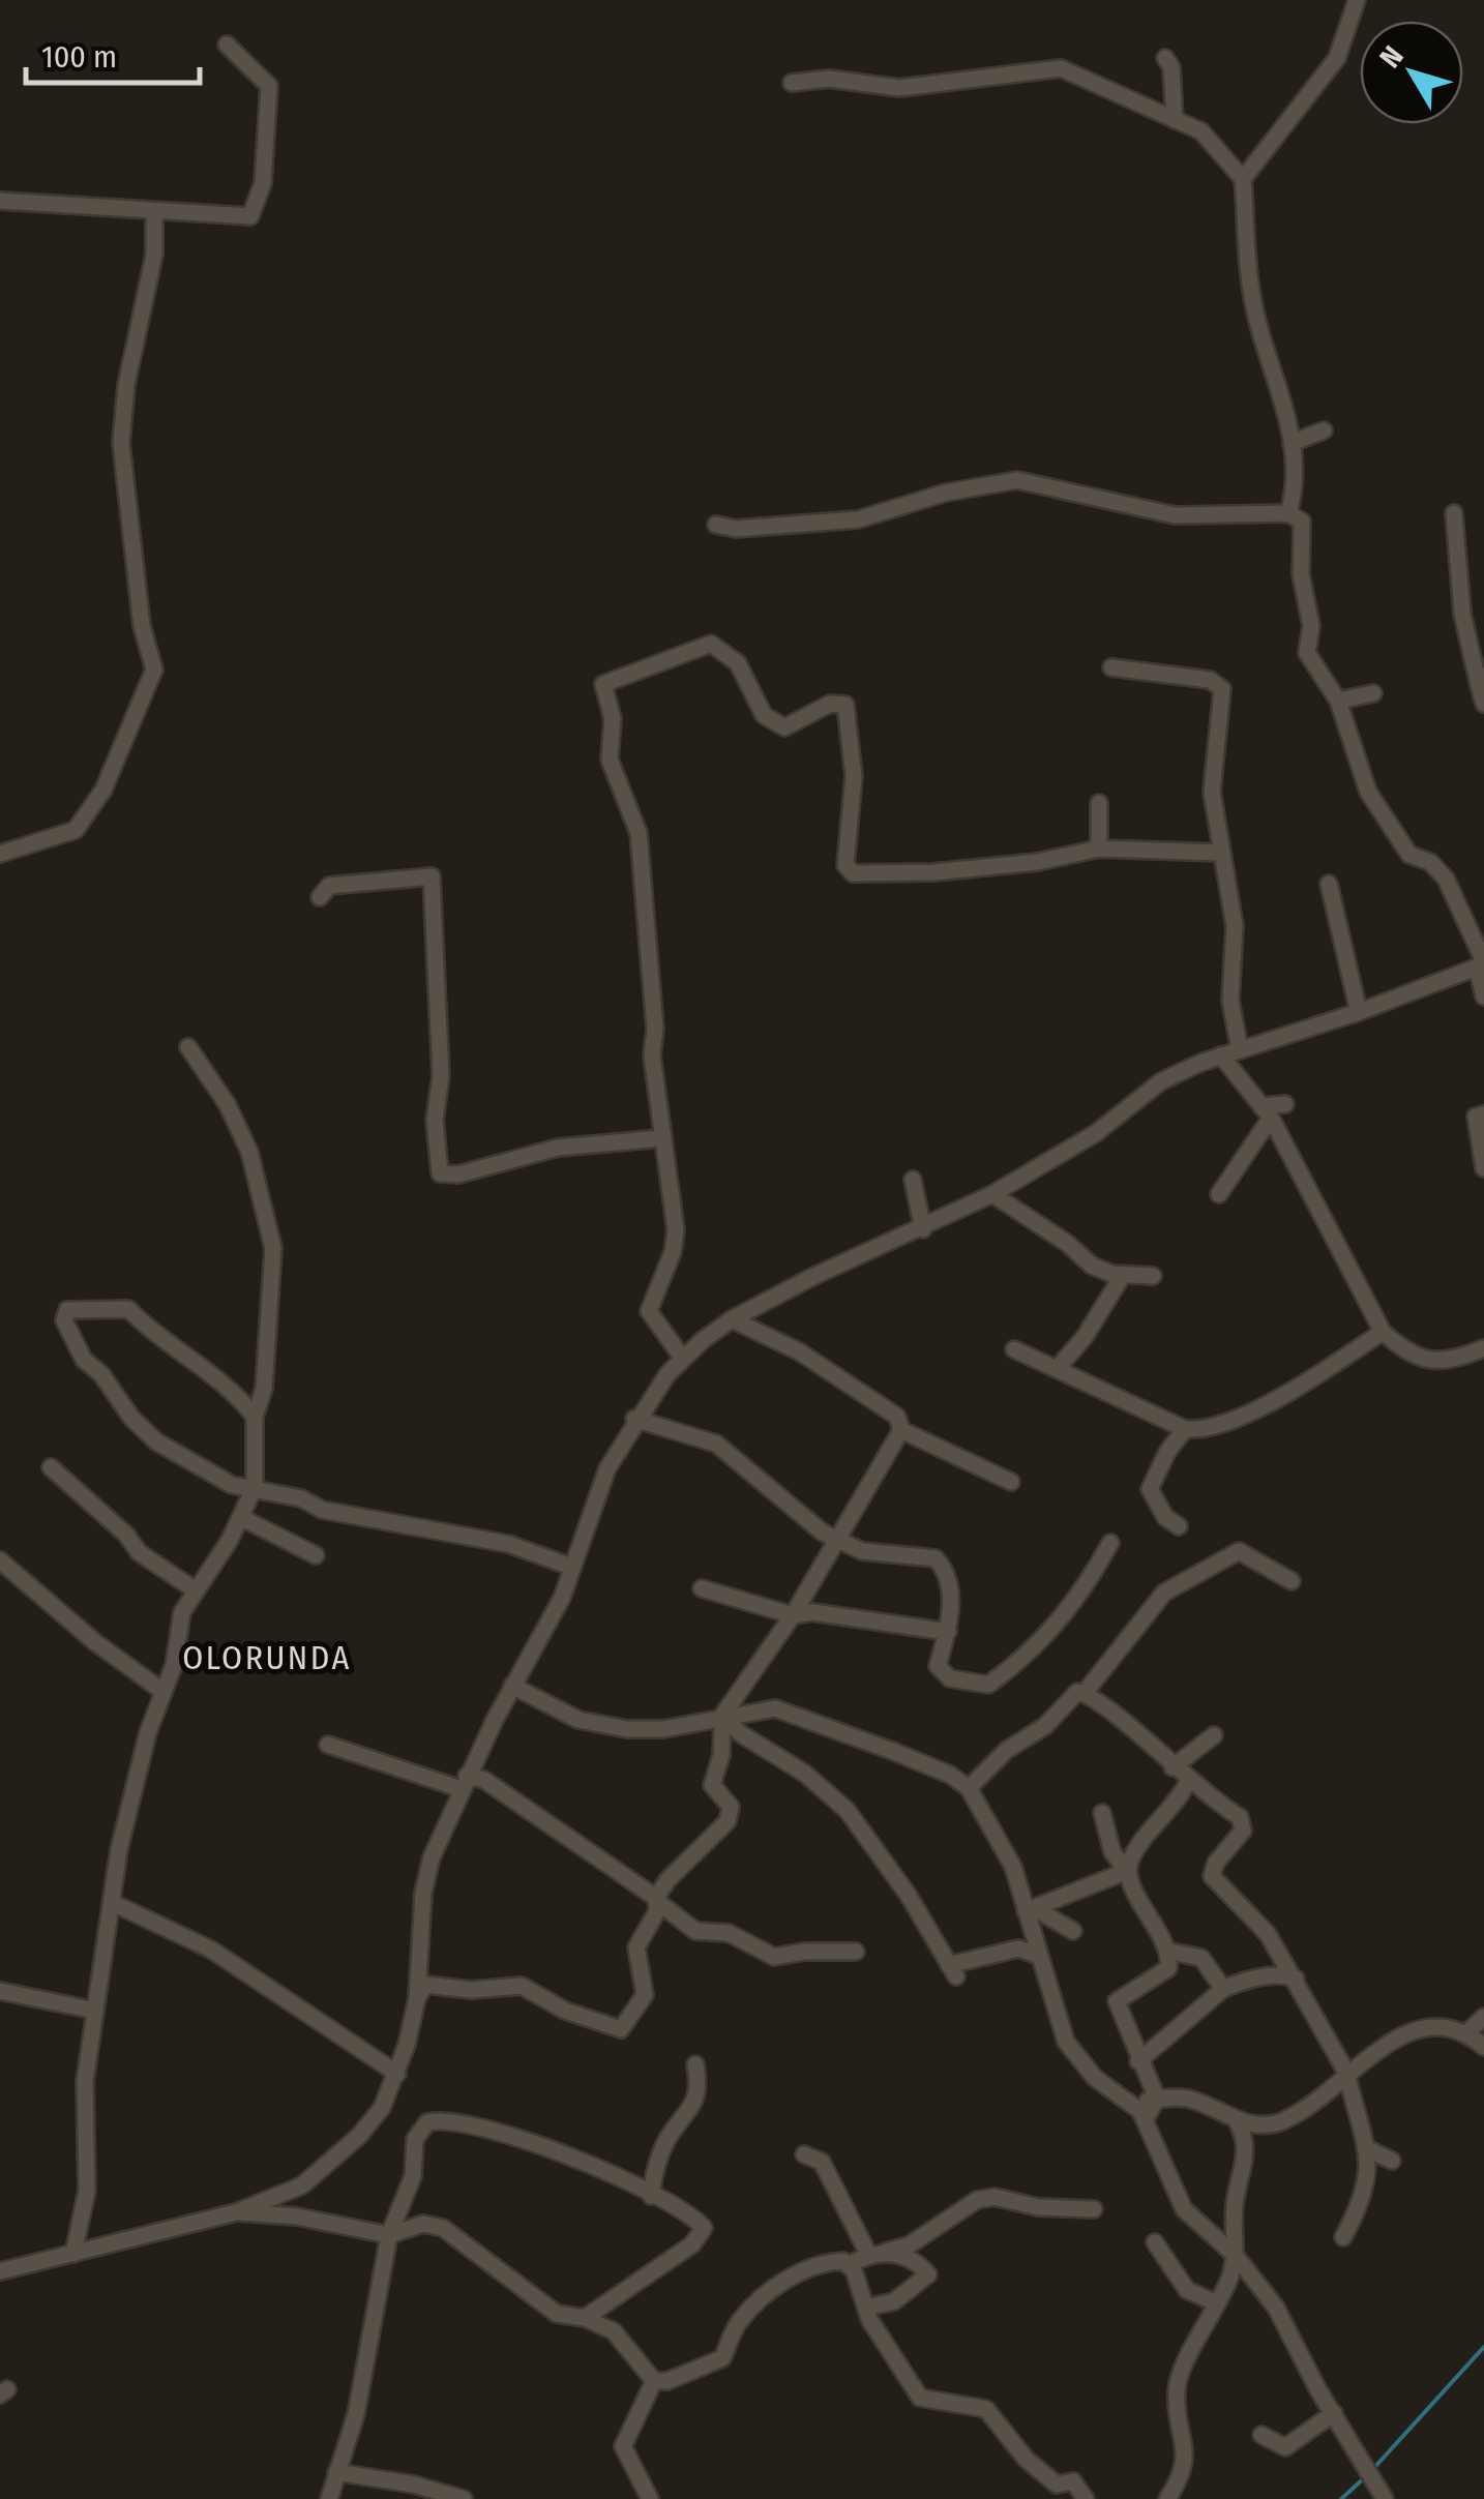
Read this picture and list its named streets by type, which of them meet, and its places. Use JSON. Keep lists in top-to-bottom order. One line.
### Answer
{"districts":["OLORUNDA"],"scale_bar":"100 m","north":"top left"}
